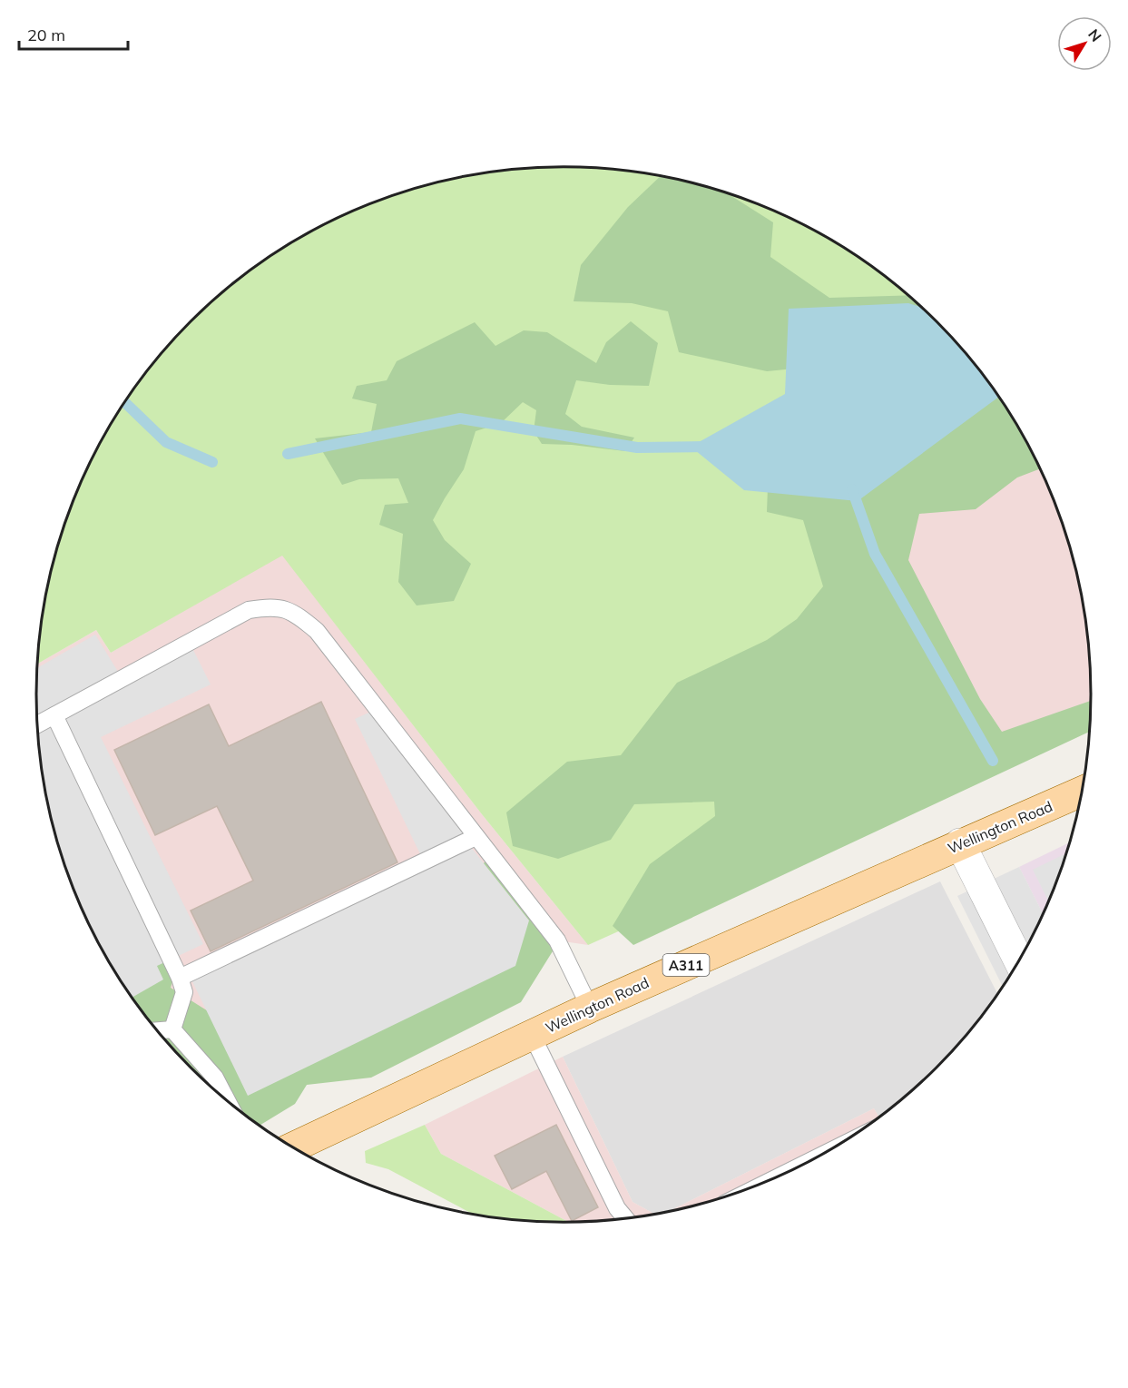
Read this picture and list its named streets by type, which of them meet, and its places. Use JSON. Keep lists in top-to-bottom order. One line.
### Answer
{"streets":{"main road":["Wellington Road","A311"]},"scale_bar":"20 m","north":"top right"}
